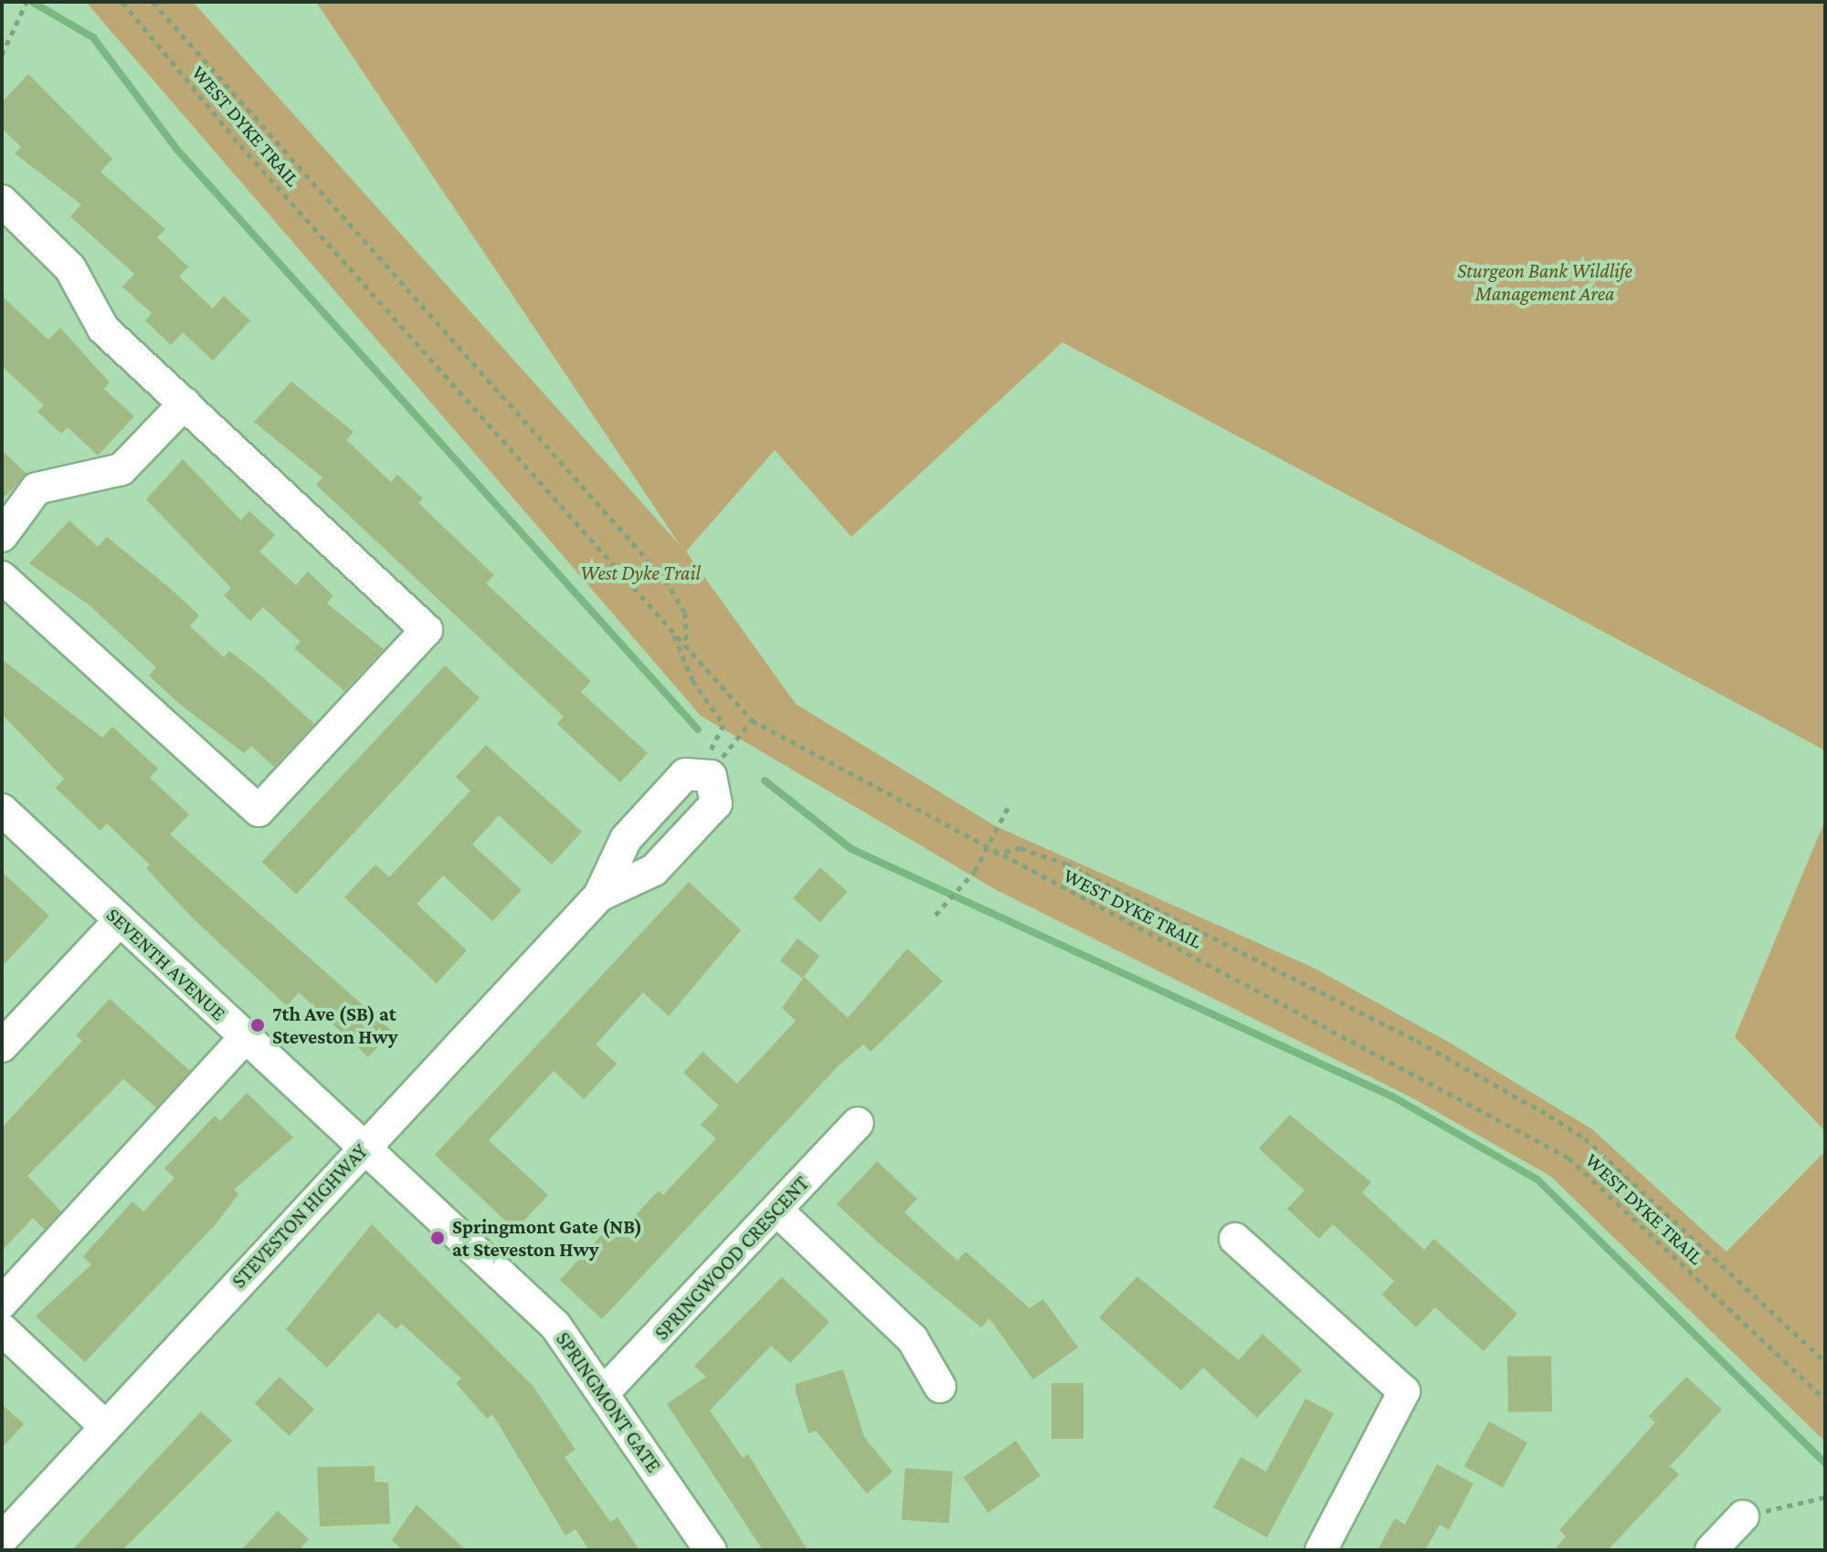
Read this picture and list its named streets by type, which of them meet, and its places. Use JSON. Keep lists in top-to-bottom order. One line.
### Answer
{"streets":{"street":["SEVENTH AVENUE","STEVESTON HIGHWAY","SPRINGWOOD CRESCENT","SPRINGMONT GATE"],"path":["WEST DYKE TRAIL"]},"crossings":[["SEVENTH AVENUE","STEVESTON HIGHWAY"],["SEVENTH AVENUE","SPRINGMONT GATE"],["STEVESTON HIGHWAY","SPRINGMONT GATE"],["SPRINGWOOD CRESCENT","SPRINGMONT GATE"]],"parks":["Sturgeon Bank Wildlife Management Area","West Dyke Trail"],"places":["7th Ave (SB) at Steveston Hwy","Springmont Gate (NB) at Steveston Hwy"]}
